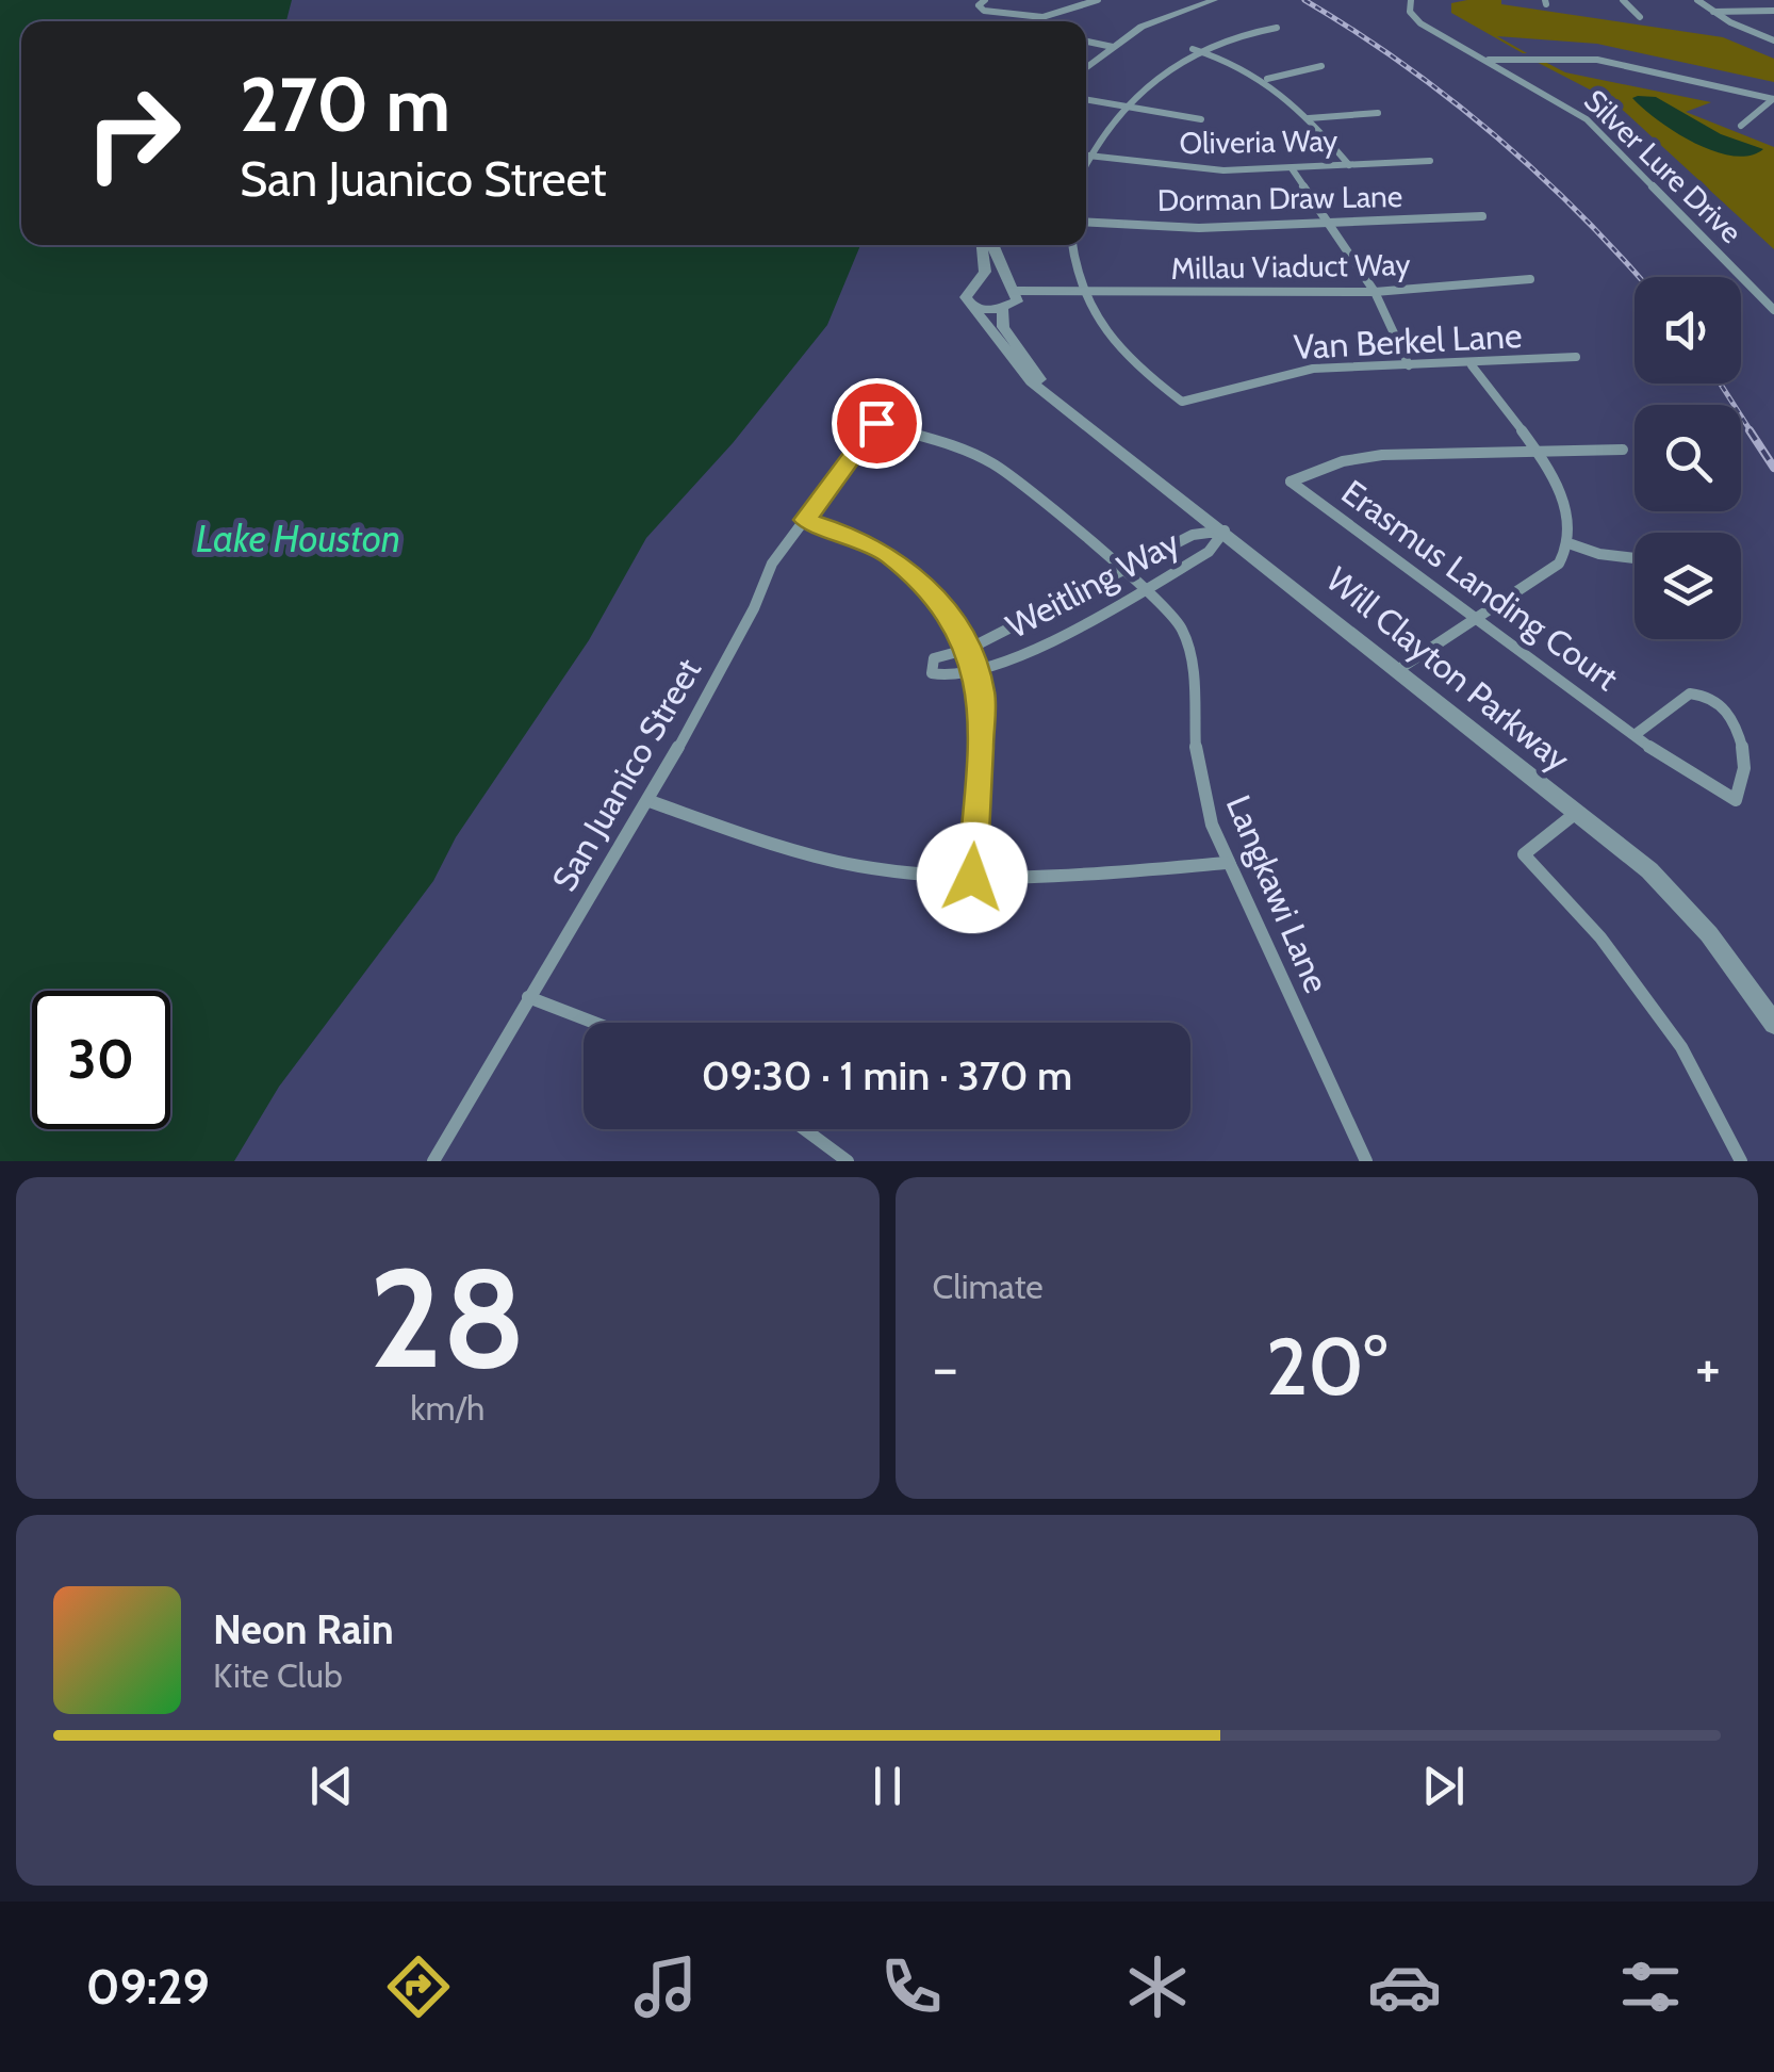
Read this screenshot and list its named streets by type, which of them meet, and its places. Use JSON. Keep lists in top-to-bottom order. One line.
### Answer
{"streets":{"street":["Oliveria Way","Silver Lure Drive","Dorman Draw Lane","Millau Viaduct Way","Van Berkel Lane","Weitling Way","Erasmus Landing Court","Will Clayton Parkway","San Juanico Street","Langkawi Lane"]},"crossings":[["Millau Viaduct Way","Van Berkel Lane"],["Weitling Way","Will Clayton Parkway"],["Weitling Way","Langkawi Lane"],["San Juanico Street","Langkawi Lane"]],"water":["Lake Houston"],"page":{"turn":["270 m","San Juanico Street"],"limit":"30","trip":"09:30 · 1 min · 370 m","tile":[["28","km/h"],"Climate"],"heat":["−","20°","+"],"song":["Neon Rain","Kite Club"],"tabs":"09:29"}}
